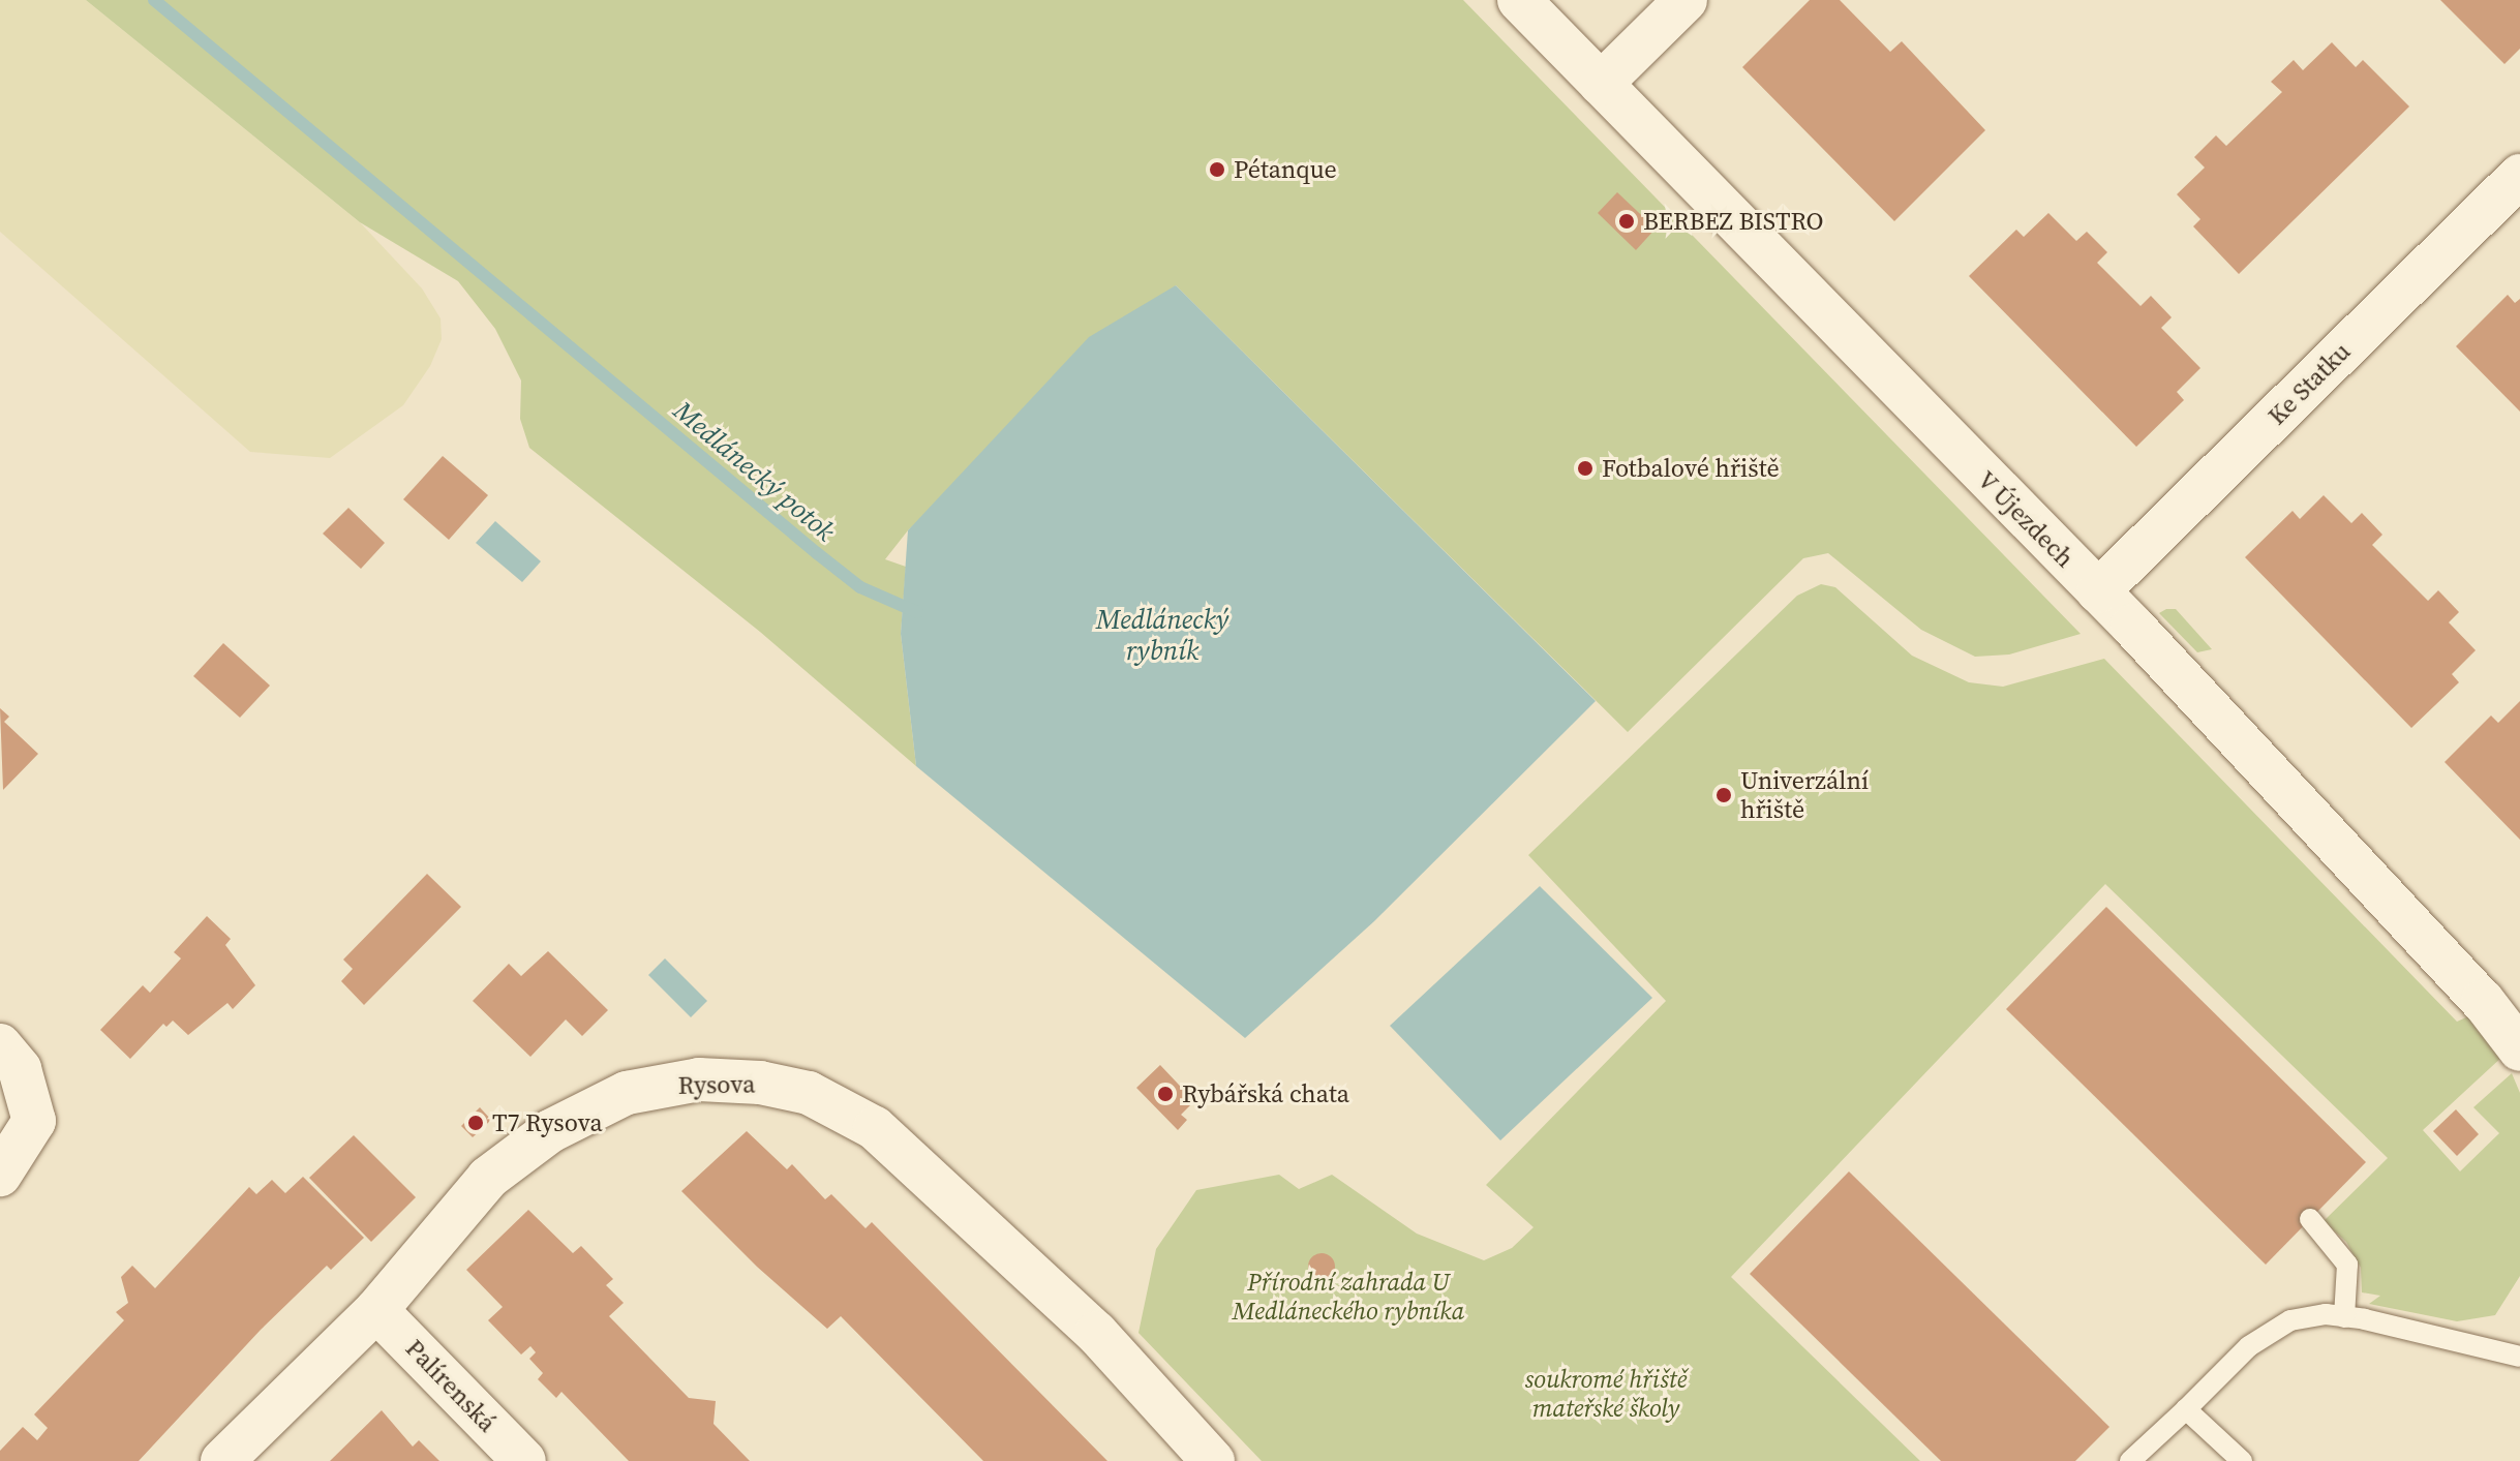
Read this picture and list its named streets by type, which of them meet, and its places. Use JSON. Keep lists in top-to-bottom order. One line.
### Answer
{"streets":{"street":["Ke Statku","V Újezdech","Rysova","Palírenská"]},"crossings":[["Ke Statku","V Újezdech"],["Rysova","Palírenská"]],"water":["Medlánecký potok","Medlánecký rybník"],"parks":["Přírodní zahrada U Medláneckého rybníka","soukromé hřiště mateřské školy"],"places":["Pétanque","BERBEZ BISTRO","Fotbalové hřiště","Univerzální hřiště","Rybářská chata","T7 Rysova"]}
